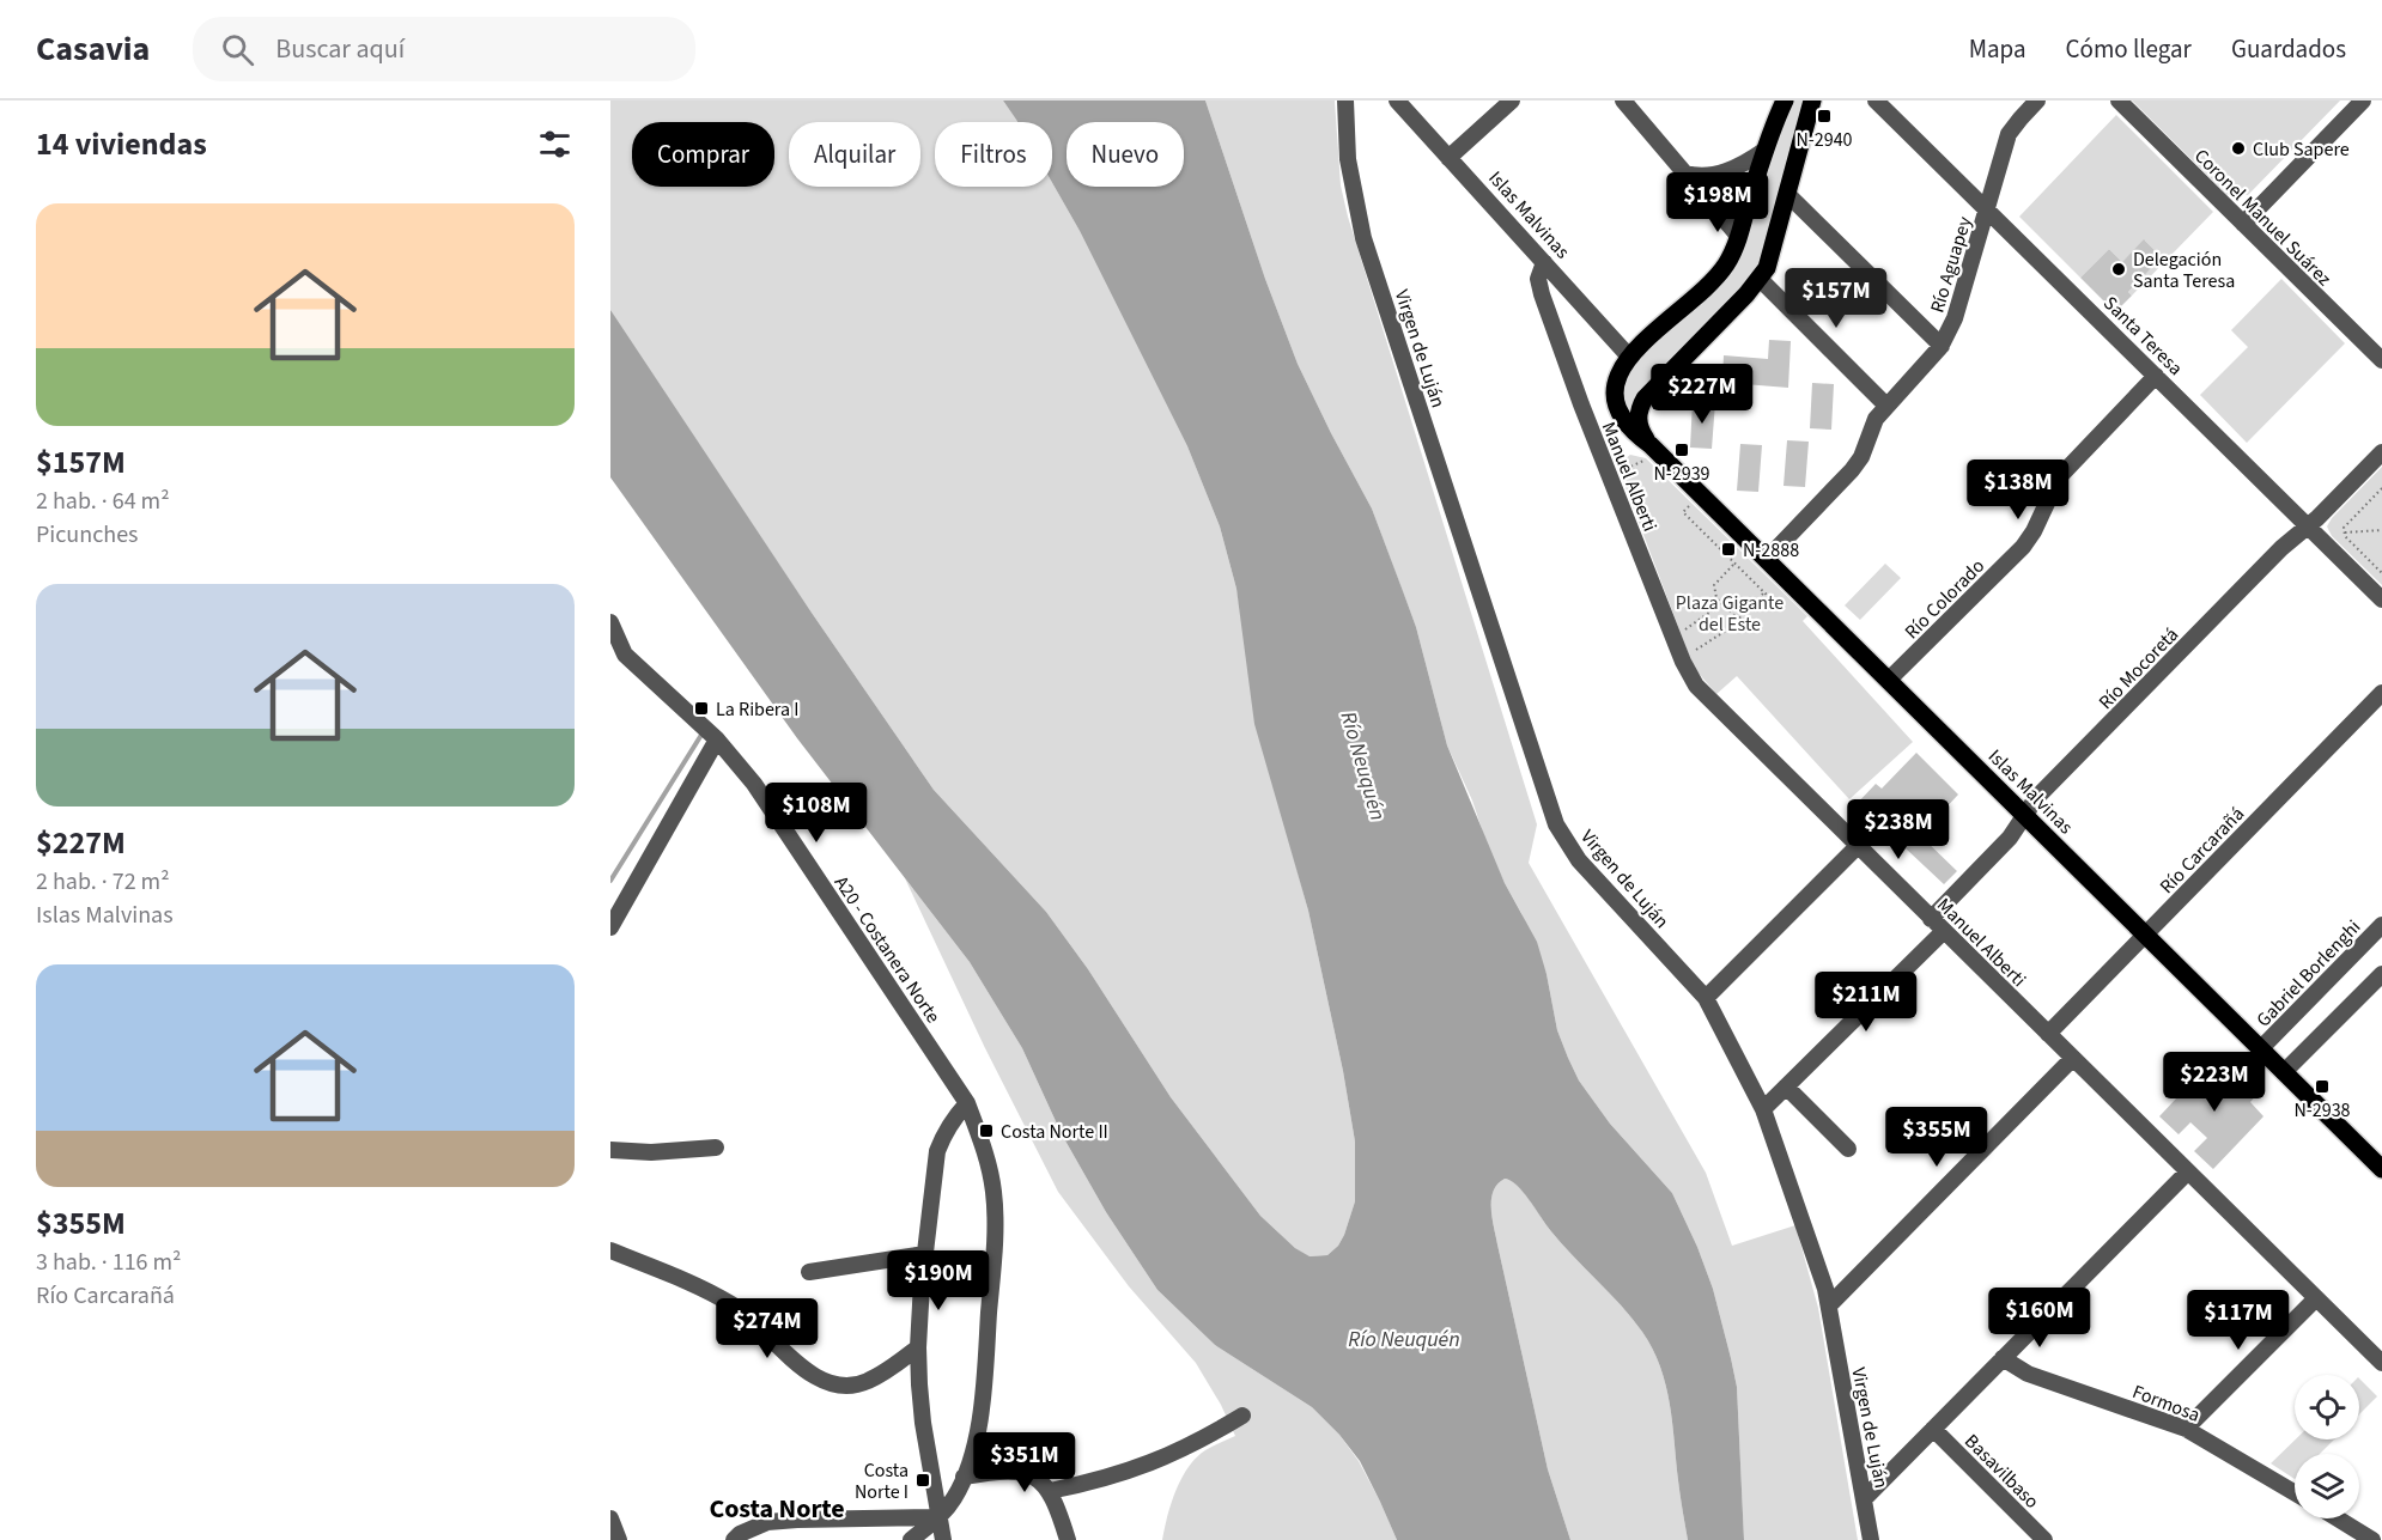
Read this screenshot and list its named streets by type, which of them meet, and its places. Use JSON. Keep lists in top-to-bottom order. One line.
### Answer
{"streets":{"main road":["Islas Malvinas"],"street":["Coronel Manuel Suárez","Río Aguapey","Santa Teresa","Virgen de Luján","Manuel Alberti","Río Colorado","Río Mocoretá","Río Carcarañá","A20 - Costanera Norte","Gabriel Borlenghi","Formosa","Basavilbaso"]},"crossings":[["Islas Malvinas","Río Aguapey"],["Islas Malvinas","Manuel Alberti"],["Islas Malvinas","Río Colorado"],["Islas Malvinas","Río Mocoretá"],["Islas Malvinas","Río Carcarañá"],["Islas Malvinas","Gabriel Borlenghi"],["Río Aguapey","Santa Teresa"],["Santa Teresa","Río Colorado"],["Santa Teresa","Río Mocoretá"],["Manuel Alberti","Río Mocoretá"],["Manuel Alberti","Río Carcarañá"]],"districts":["Costa Norte"],"water":["Río Neuquén"],"parks":["Plaza Gigante del Este"],"places":{"transit":["N-2940","N-2939","N-2888","La Ribera I","N-2938","Costa Norte II","Costa Norte I"],"other":["Club Sapere","Delegación Santa Teresa"]},"page":{"header":"Casavia","search":"Buscar aquí","nav":["Mapa","Cómo llegar","Guardados"],"heading":"14 viviendas","chip":["Comprar","Alquilar","Filtros","Nuevo"],"price":["$198M","$157M","$227M","$138M","$108M","$238M","$211M","$223M","$355M","$190M","$160M","$117M","$274M","$351M"],"list":[{"name":"$157M","note":"2 hab. · 64 m² · Picunches"},{"name":"$227M","note":"2 hab. · 72 m² · Islas Malvinas"},{"name":"$355M","note":"3 hab. · 116 m² · Río Carcarañá"}]}}
